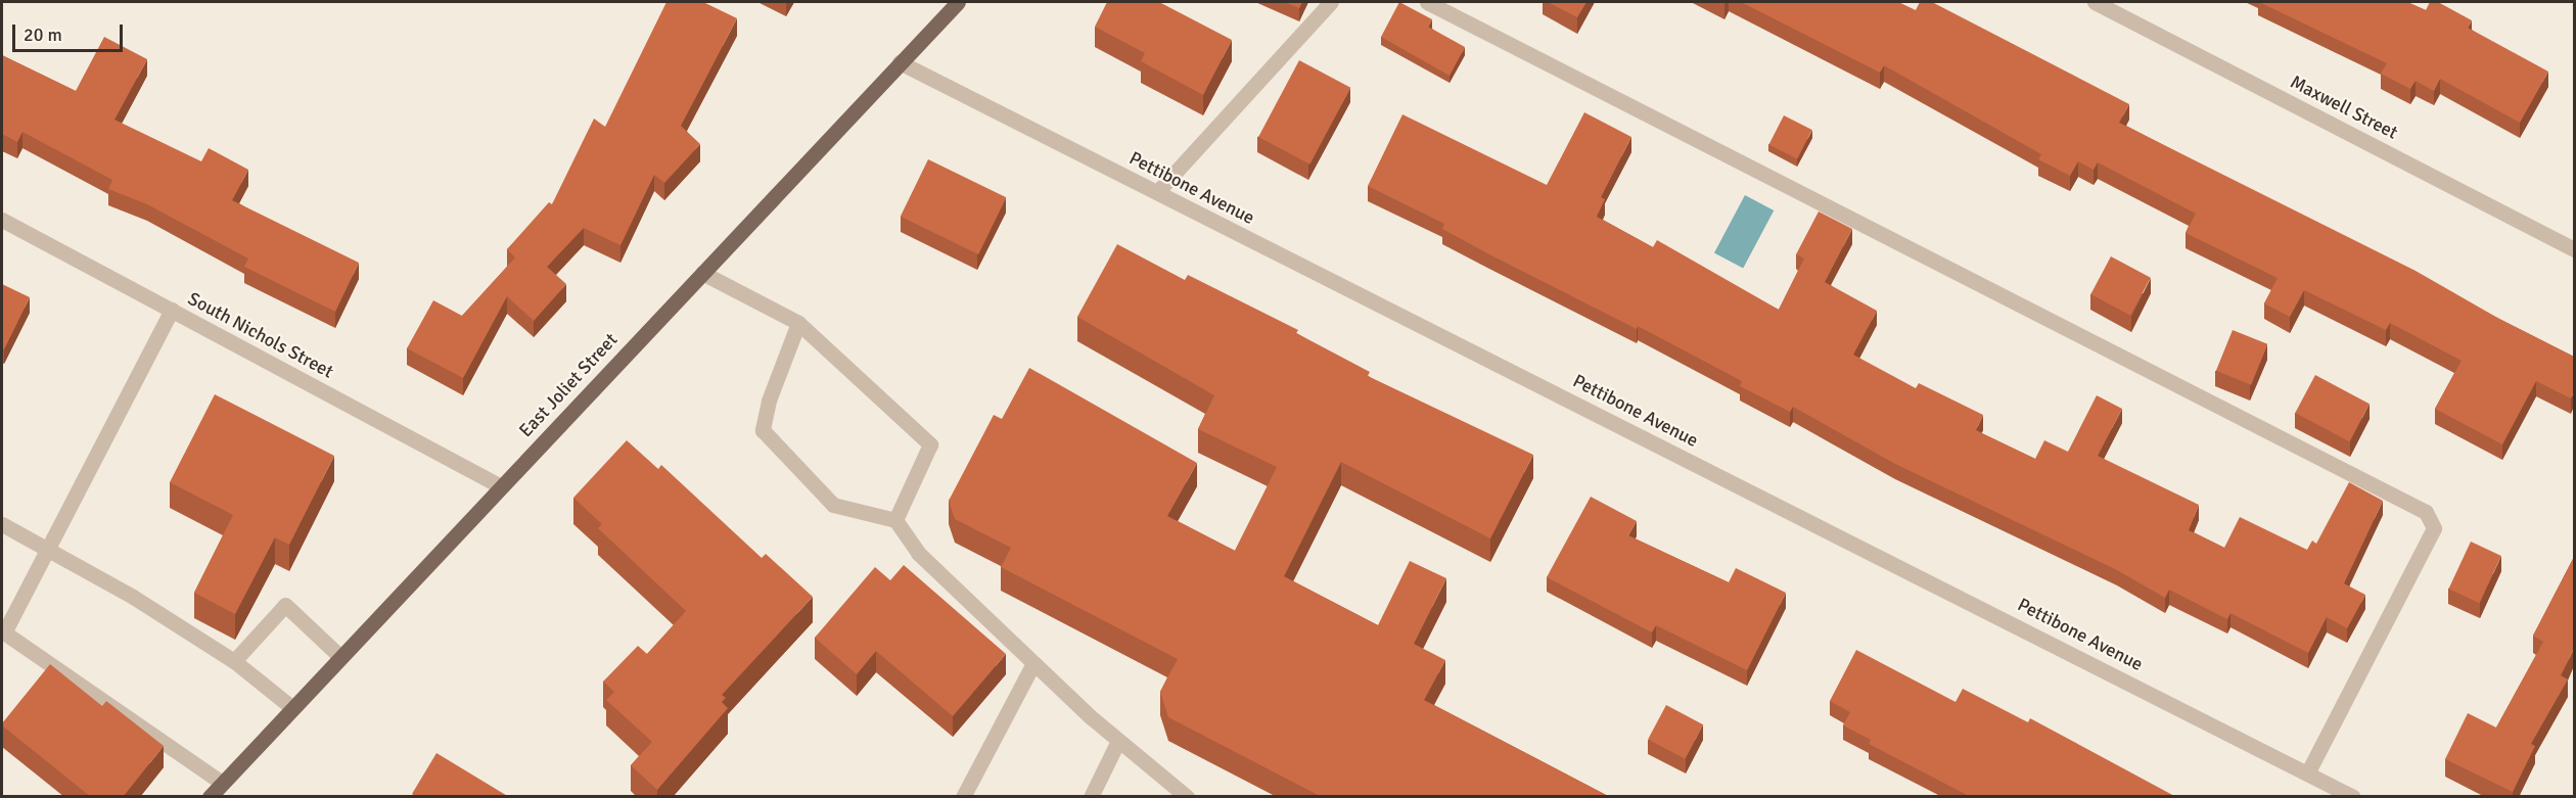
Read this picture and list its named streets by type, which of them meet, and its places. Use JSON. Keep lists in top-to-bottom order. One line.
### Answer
{"streets":{"main road":["East Joliet Street"],"street":["Maxwell Street","Pettibone Avenue","South Nichols Street"]},"crossings":[["Pettibone Avenue","East Joliet Street"],["South Nichols Street","East Joliet Street"]],"scale_bar":"20 m"}
